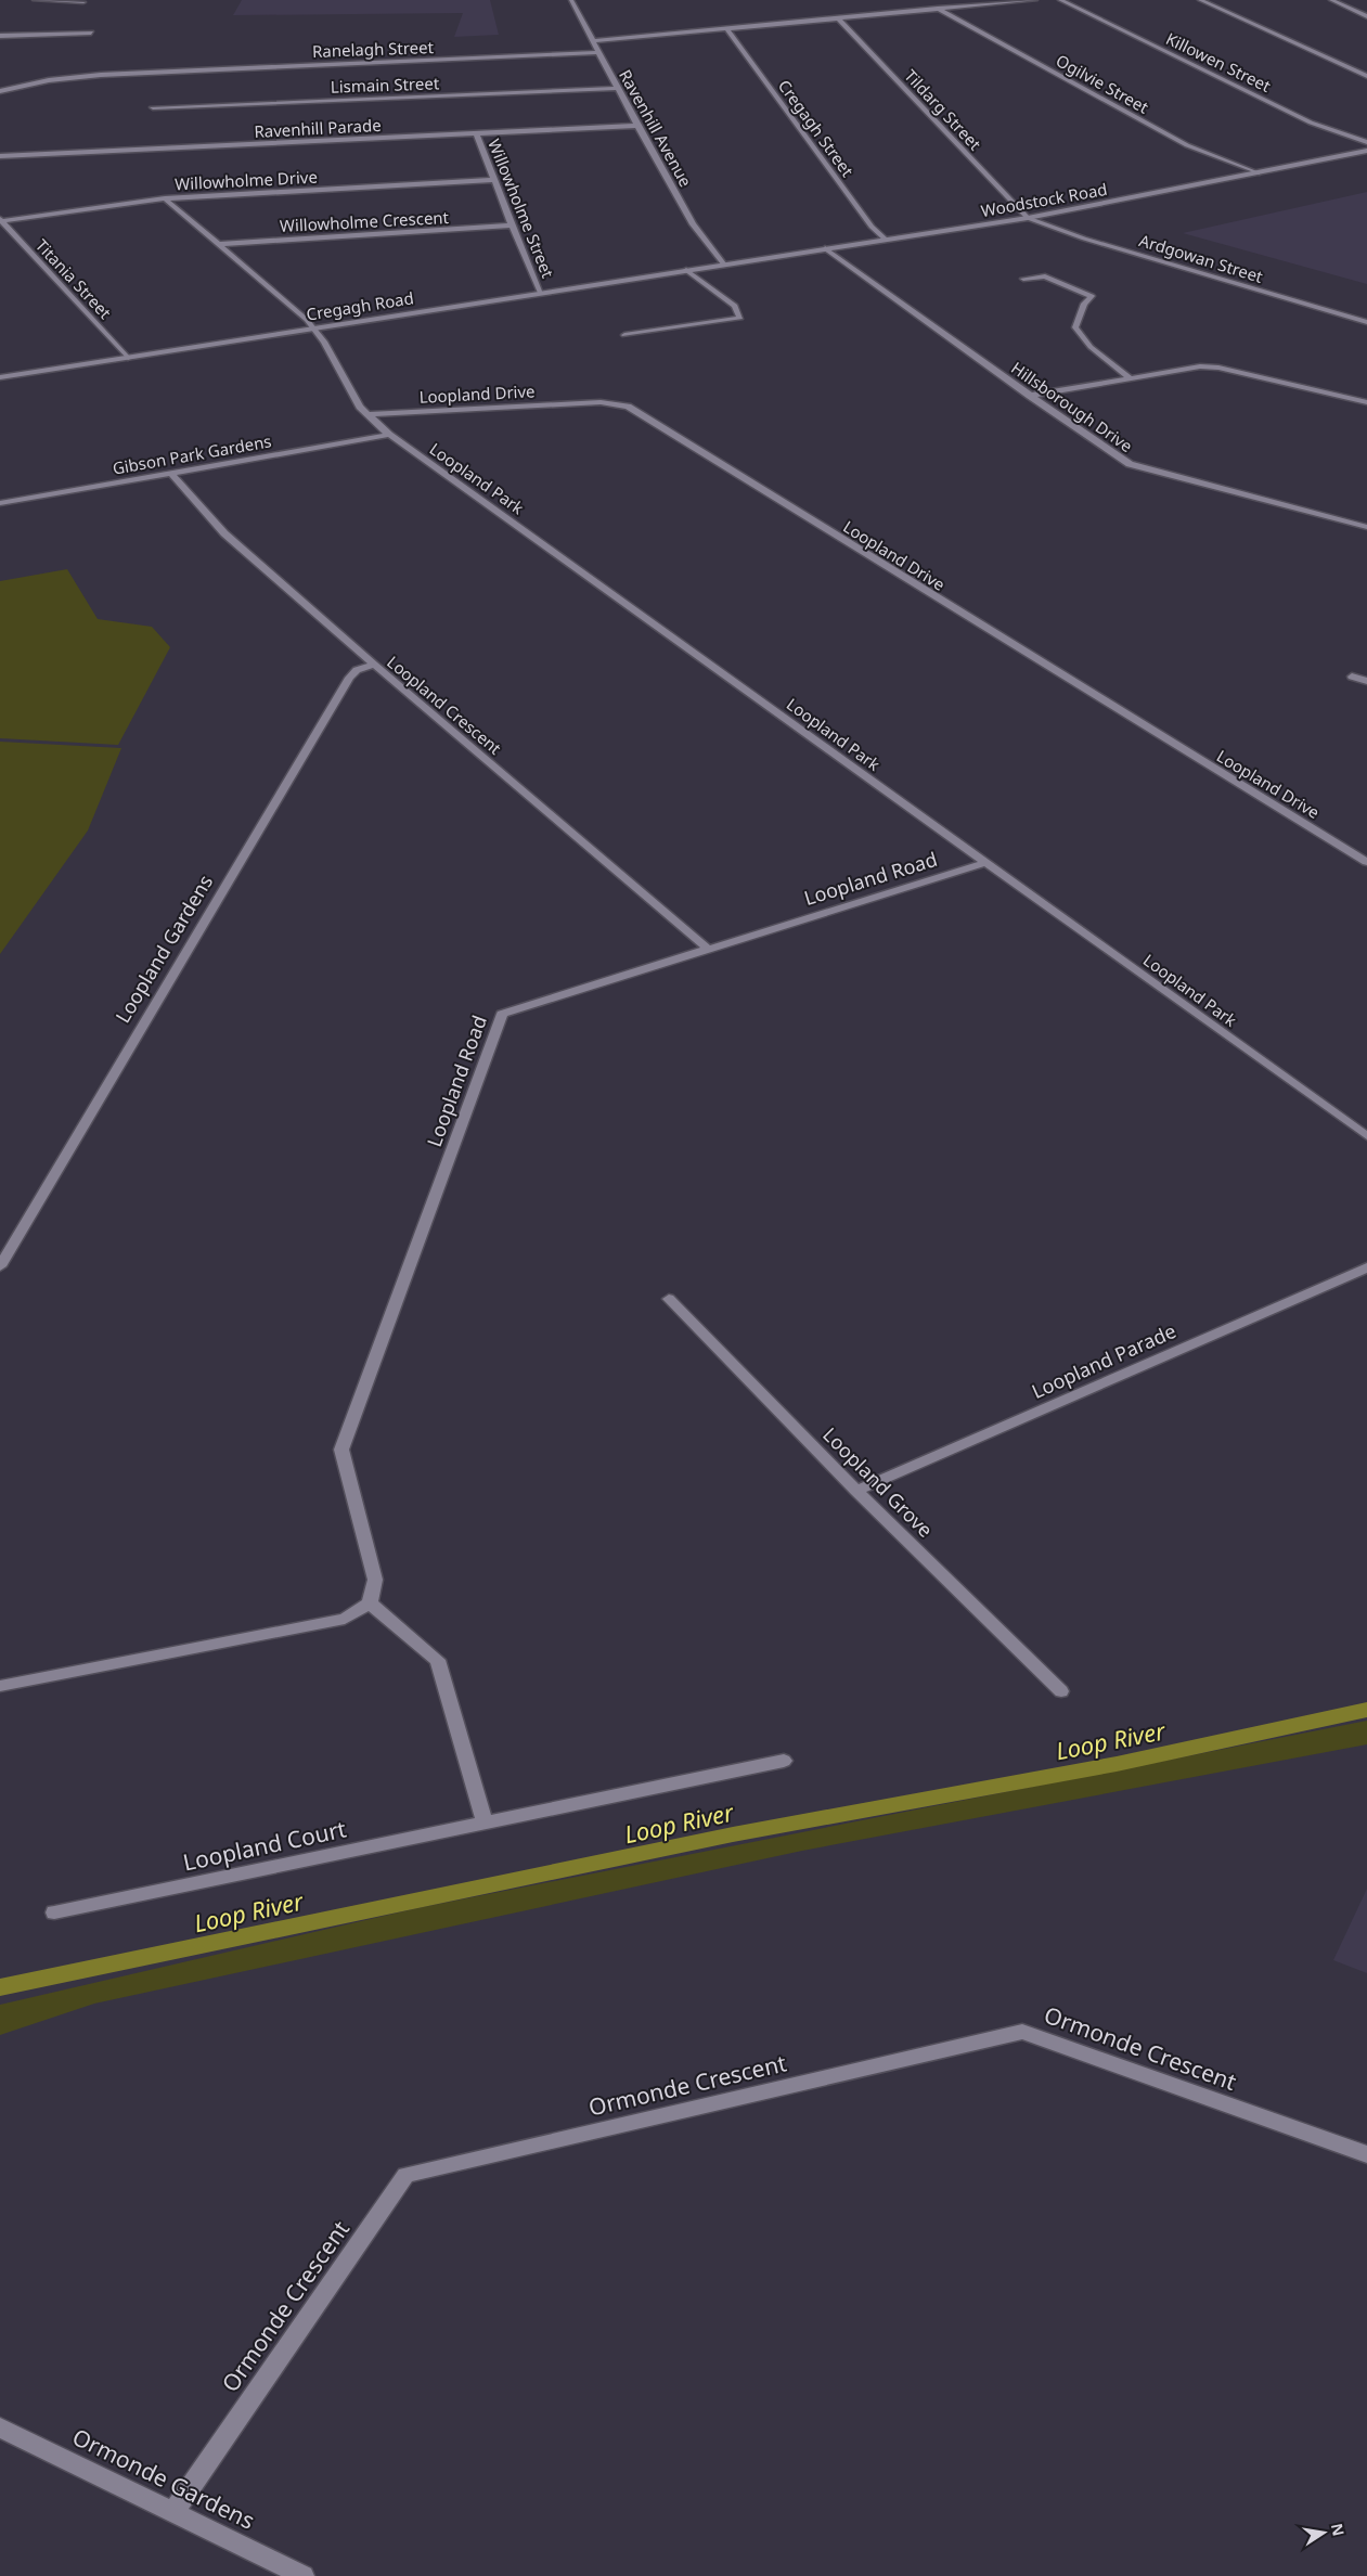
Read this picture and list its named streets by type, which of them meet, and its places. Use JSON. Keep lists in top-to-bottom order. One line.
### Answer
{"streets":{"street":["Ranelagh Street","Killowen Street","Ogilvie Street","Lismain Street","Tildarg Street","Ravenhill Parade","Ravenhill Avenue","Cregagh Street","Willowholme Drive","Woodstock Road","Willowholme Street","Willowholme Crescent","Ardgowan Street","Titania Street","Cregagh Road","Loopland Drive","Hillsborough Drive","Gibson Park Gardens","Loopland Park","Loopland Crescent","Loopland Road","Loopland Gardens","Loopland Parade","Loopland Grove","Loopland Court","Ormonde Crescent","Ormonde Gardens"]},"crossings":[["Ranelagh Street","Ravenhill Avenue"],["Ogilvie Street","Woodstock Road"],["Lismain Street","Ravenhill Avenue"],["Tildarg Street","Woodstock Road"],["Tildarg Street","Ardgowan Street"],["Ravenhill Parade","Ravenhill Avenue"],["Ravenhill Parade","Willowholme Street"],["Ravenhill Avenue","Woodstock Road"],["Ravenhill Avenue","Cregagh Road"],["Cregagh Street","Woodstock Road"],["Willowholme Drive","Willowholme Street"],["Willowholme Drive","Titania Street"],["Willowholme Drive","Loopland Park"],["Woodstock Road","Ardgowan Street"],["Woodstock Road","Cregagh Road"],["Woodstock Road","Hillsborough Drive"],["Willowholme Street","Willowholme Crescent"],["Willowholme Street","Cregagh Road"],["Willowholme Crescent","Loopland Park"],["Titania Street","Cregagh Road"],["Cregagh Road","Loopland Park"],["Loopland Drive","Loopland Park"],["Gibson Park Gardens","Loopland Park"],["Gibson Park Gardens","Loopland Crescent"],["Loopland Park","Loopland Road"],["Loopland Crescent","Loopland Road"],["Loopland Crescent","Loopland Gardens"],["Loopland Parade","Loopland Grove"],["Ormonde Crescent","Ormonde Gardens"]],"water":["Loop River"],"north":"right"}
